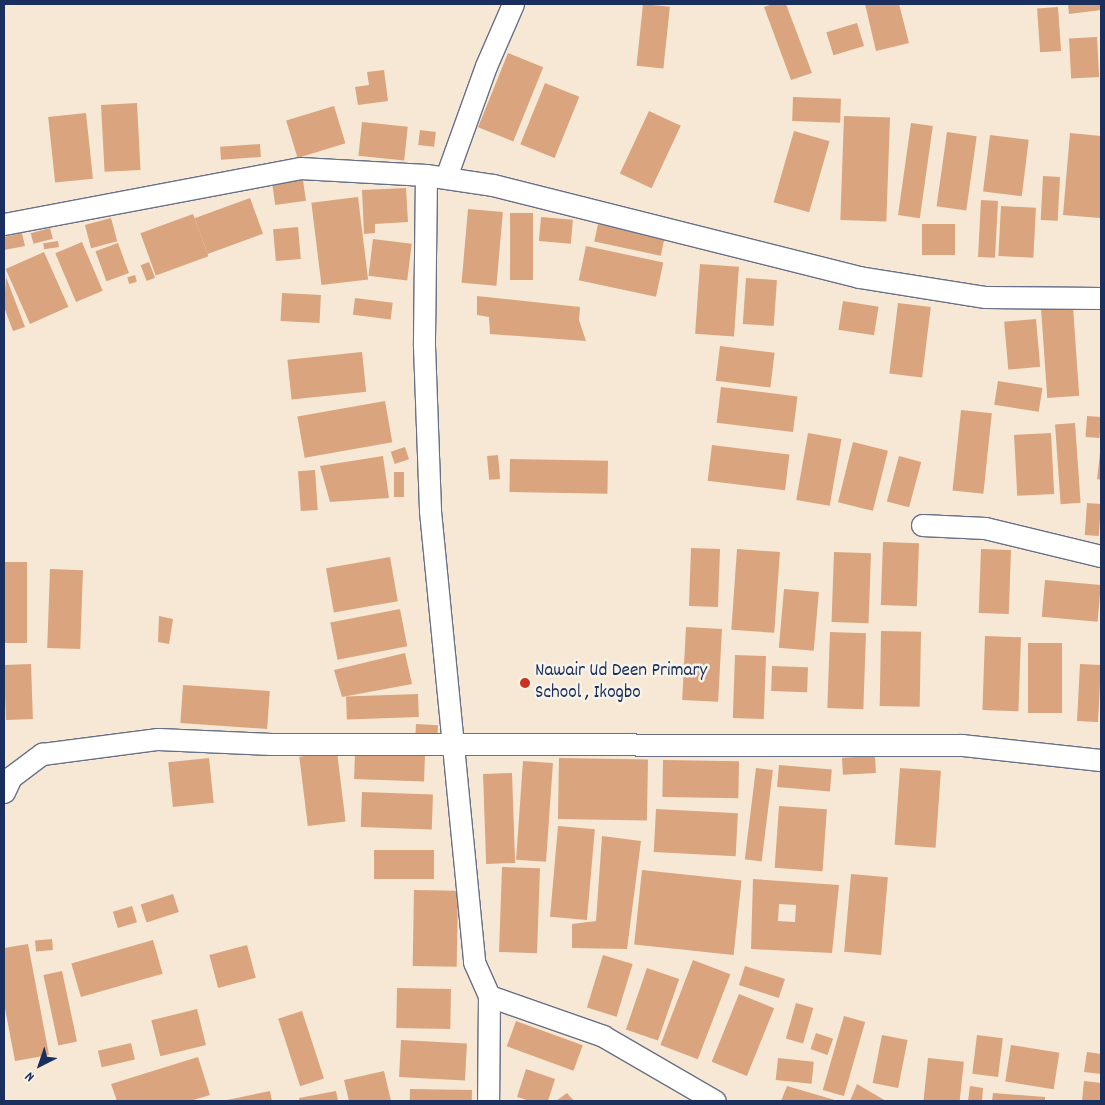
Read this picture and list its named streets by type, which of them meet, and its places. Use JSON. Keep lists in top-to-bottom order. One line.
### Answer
{"places":["Nawair Ud Deen Primary School , Ikogbo"],"north":"bottom left"}
